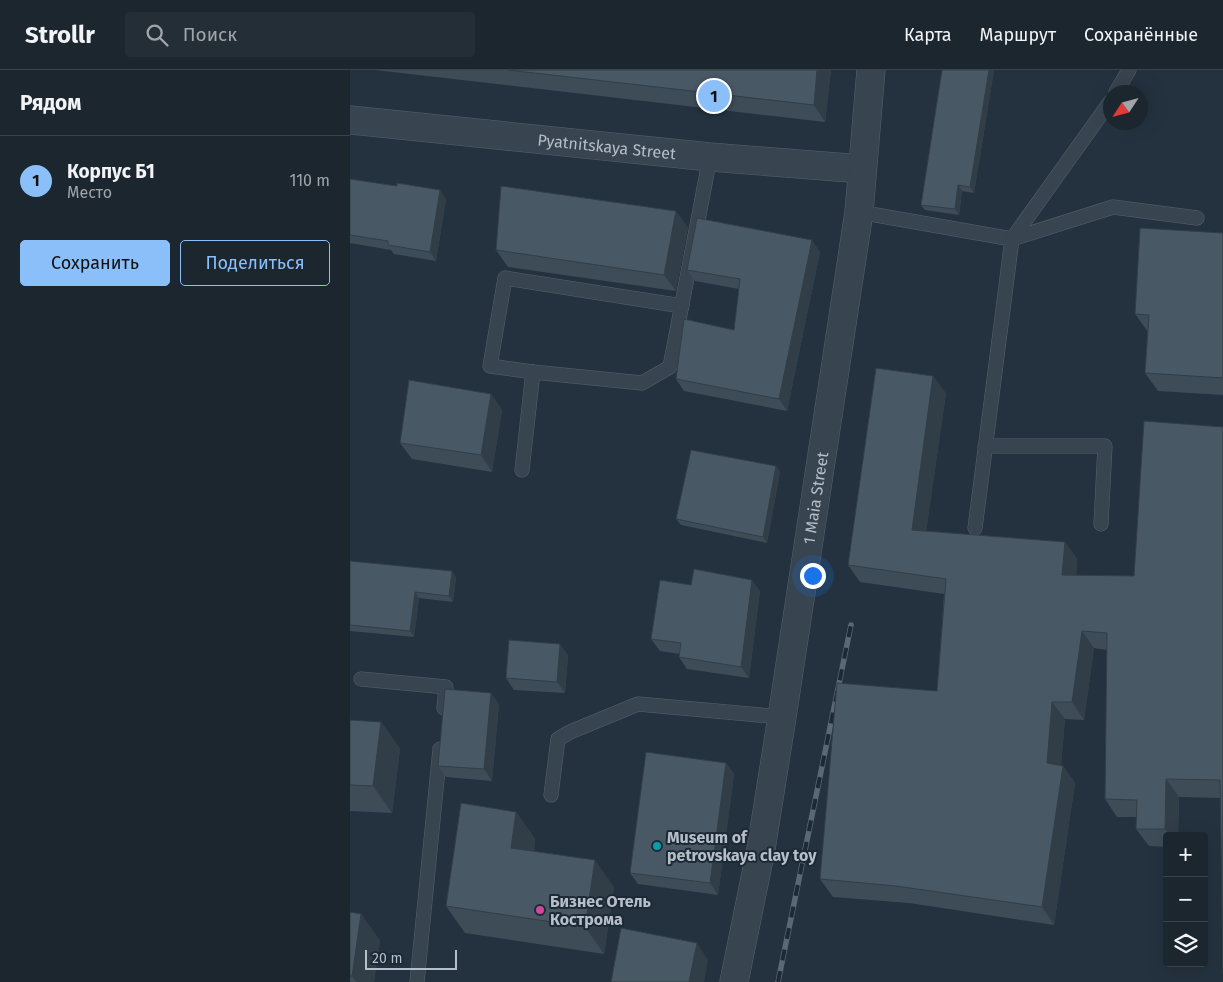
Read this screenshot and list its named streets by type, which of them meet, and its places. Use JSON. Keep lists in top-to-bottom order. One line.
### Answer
{"streets":{"street":["Pyatnitskaya Street","1 Maia Street"]},"crossings":[["Pyatnitskaya Street","1 Maia Street"]],"places":["Museum of petrovskaya clay toy","Бизнес Отель Кострома"],"scale_bar":"20 m","north":"bottom left","page":{"header":"Strollr","search":"Поиск","nav":["Карта","Маршрут","Сохранённые"],"heading":"Рядом","pins":"1","list":[{"mark":"1","name":"Корпус Б1","note":"Место","value":"110 m"}],"buttons":["Сохранить","Поделиться"],"map_buttons":["+","−"],"scale":"20 m"}}
